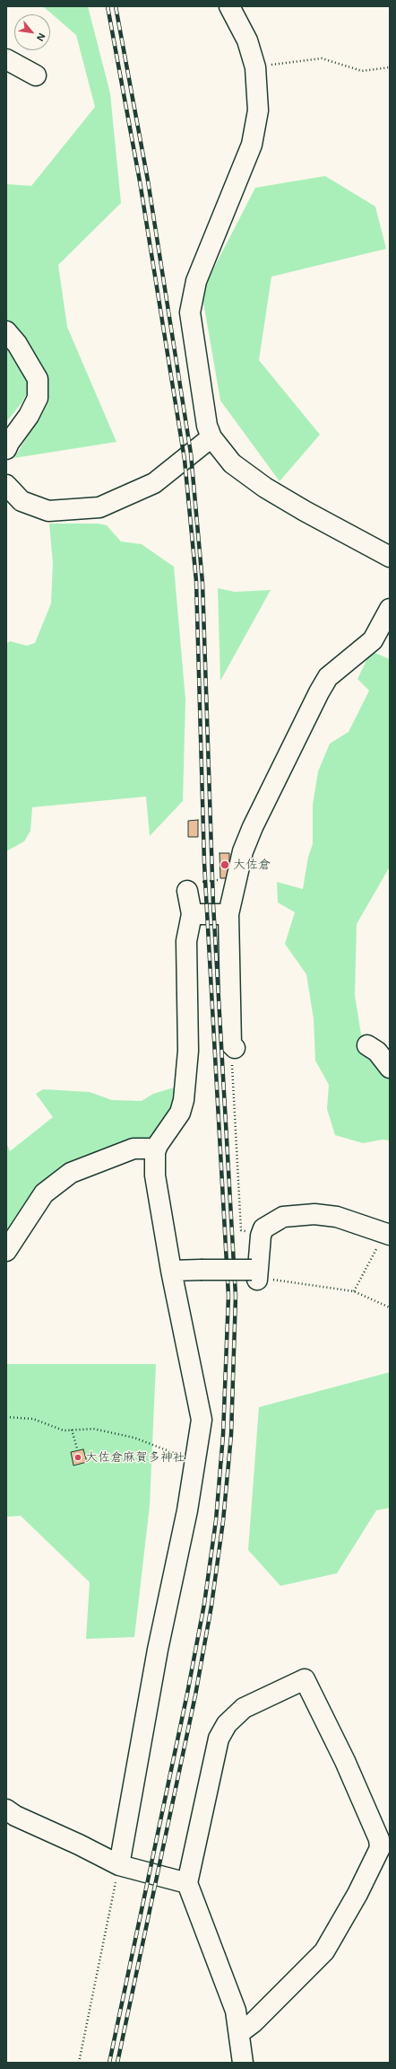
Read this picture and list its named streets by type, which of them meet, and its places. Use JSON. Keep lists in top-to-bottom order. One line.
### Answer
{"places":["大佐倉","大佐倉麻賀多神社"],"north":"bottom right"}
